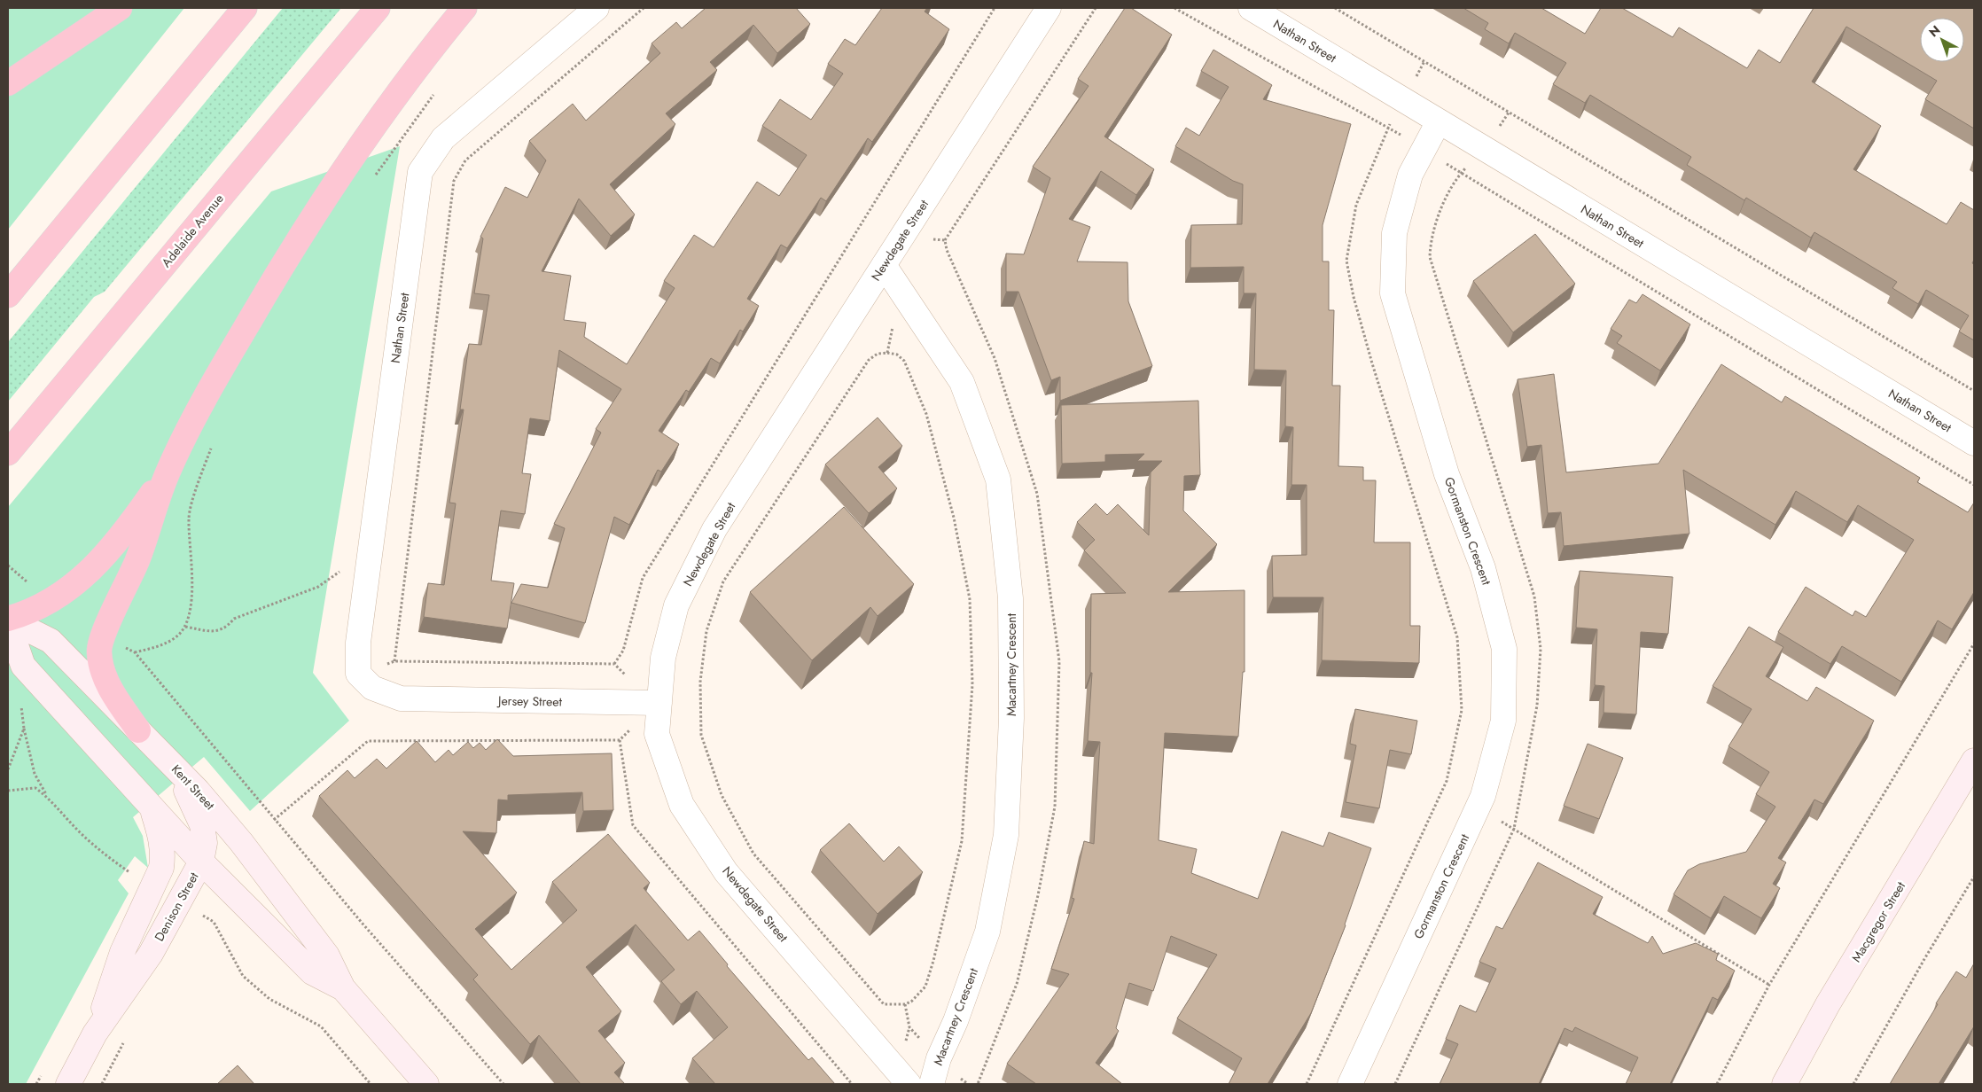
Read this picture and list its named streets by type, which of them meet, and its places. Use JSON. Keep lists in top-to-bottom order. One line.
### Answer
{"streets":{"highway":["Adelaide Avenue"],"main road":["Kent Street","Denison Street","Macgregor Street"],"street":["Nathan Street","Newdegate Street","Gormanston Crescent","Macartney Crescent","Jersey Street"]},"crossings":[["Nathan Street","Gormanston Crescent"],["Nathan Street","Jersey Street"],["Newdegate Street","Macartney Crescent"],["Newdegate Street","Jersey Street"],["Kent Street","Denison Street"]],"north":"top left"}
